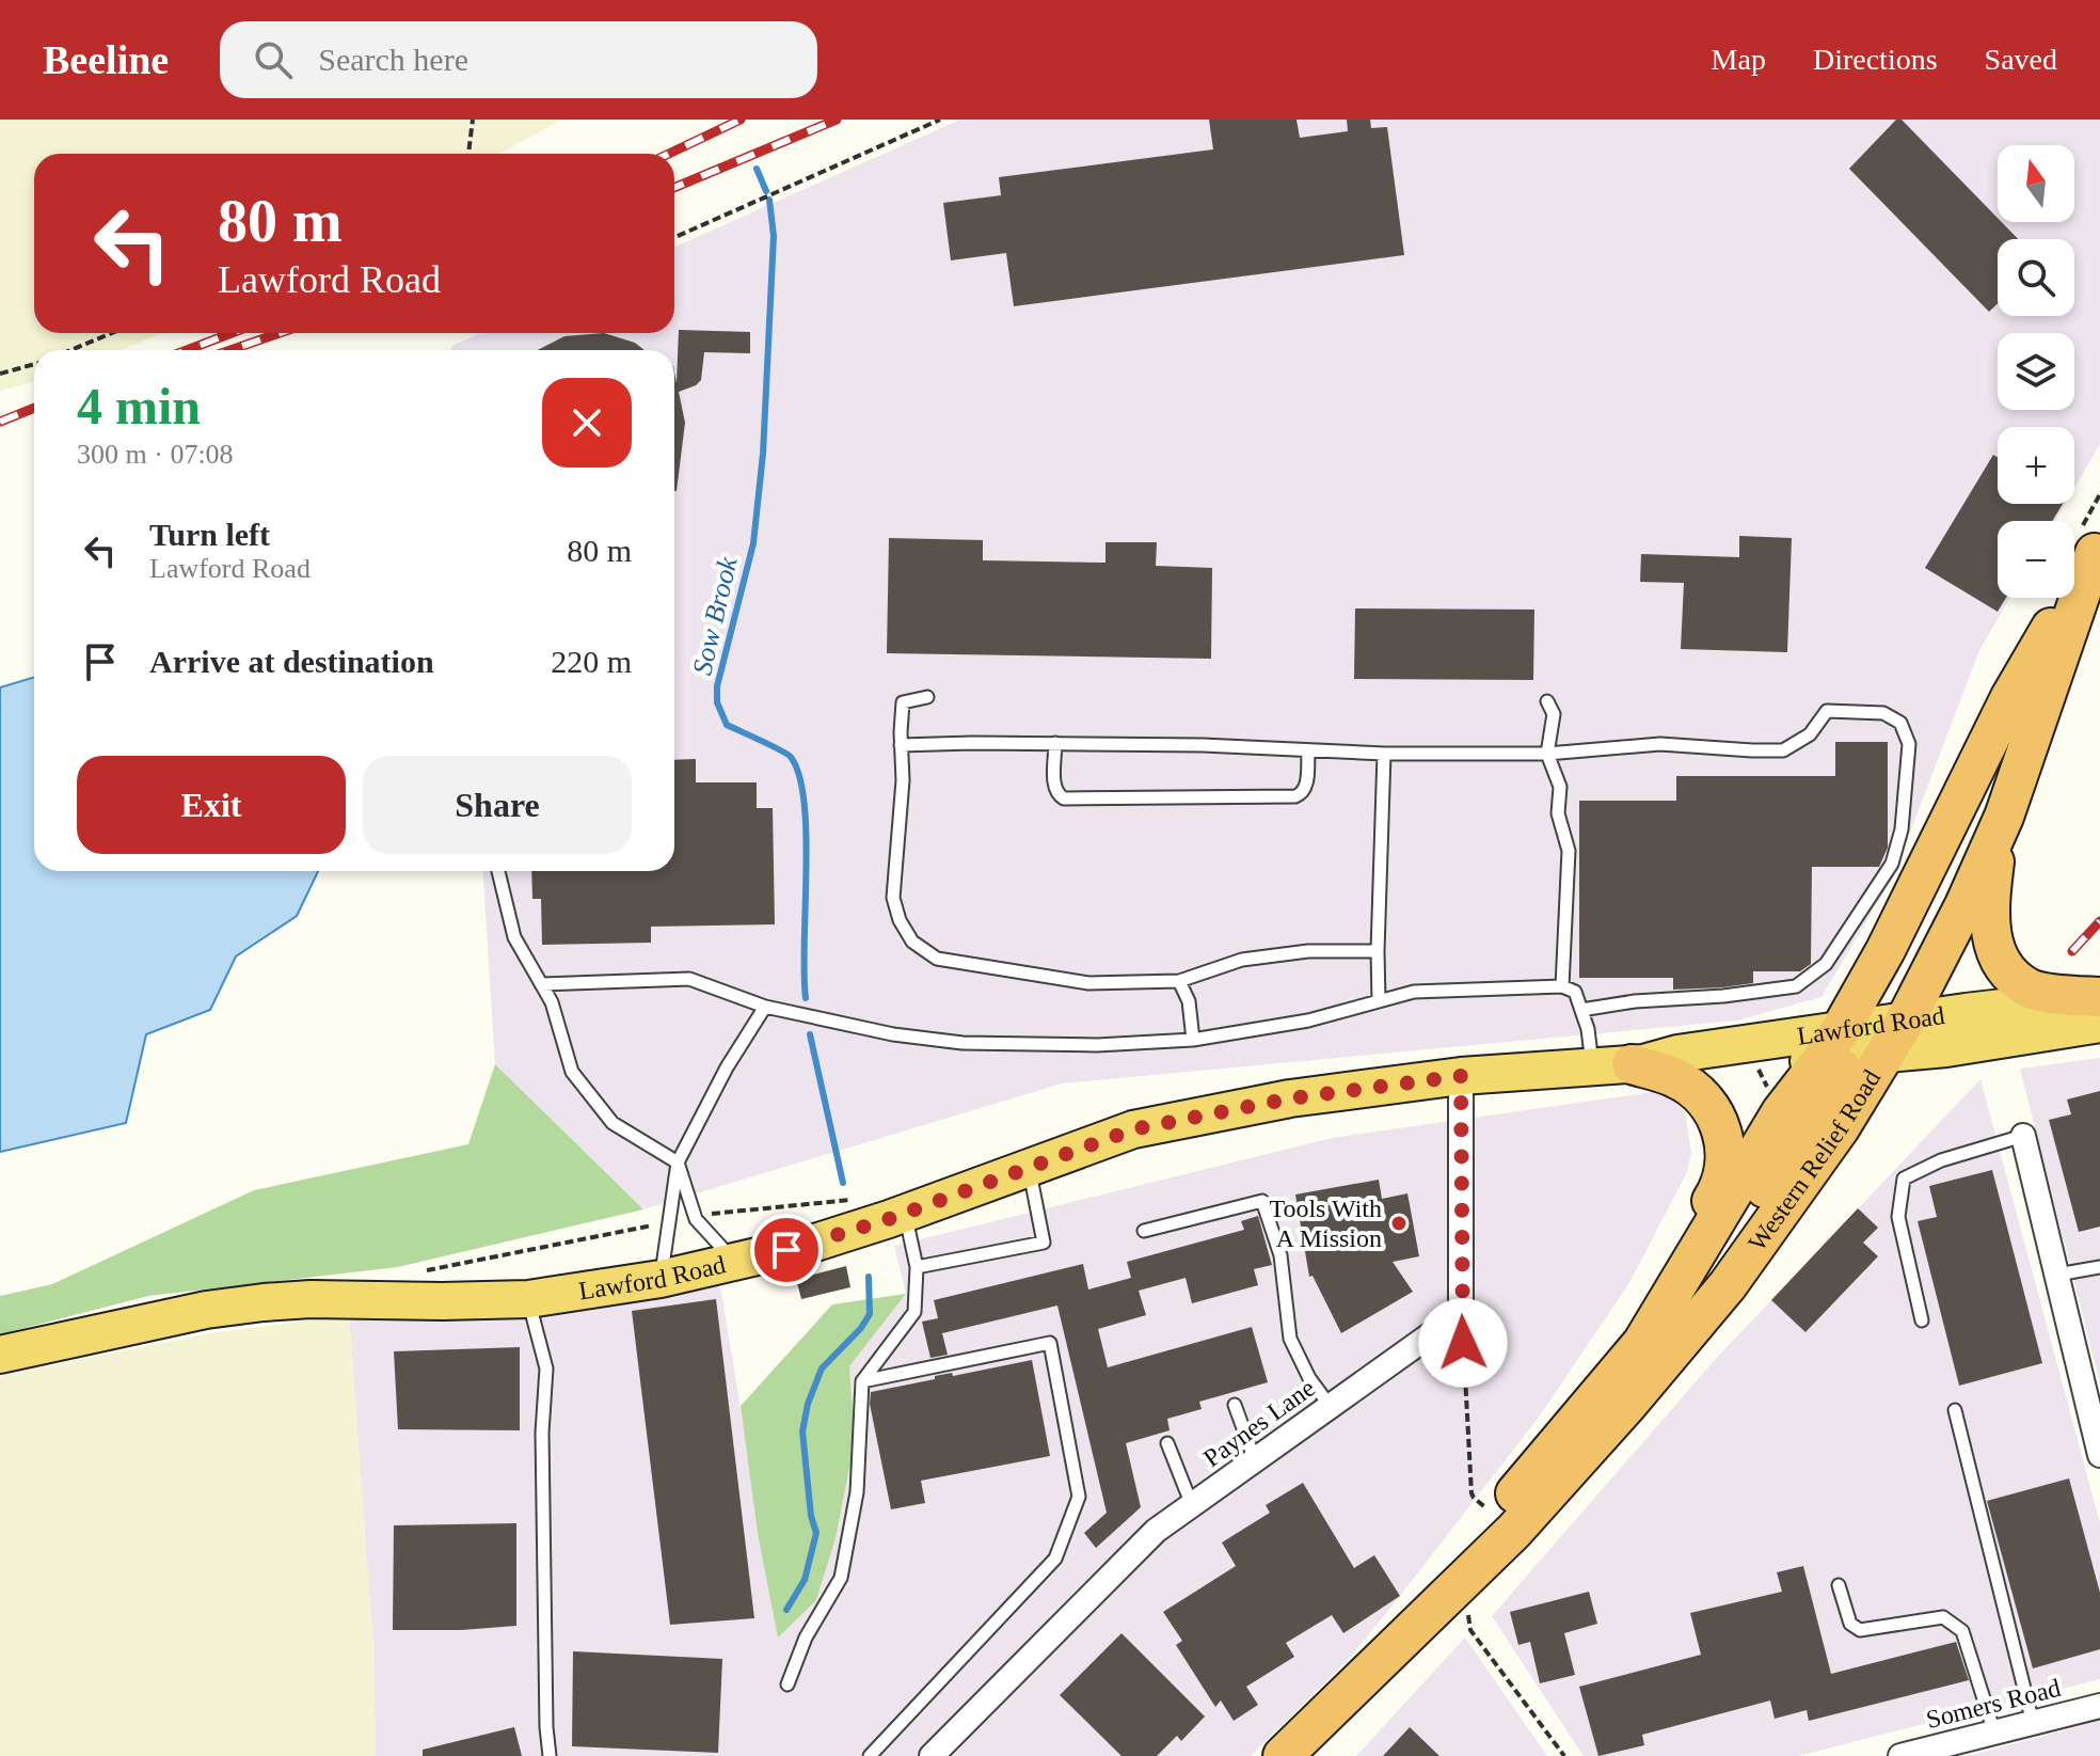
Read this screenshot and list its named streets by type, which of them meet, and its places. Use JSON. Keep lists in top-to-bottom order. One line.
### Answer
{"streets":{"highway":["Western Relief Road"],"main road":["Lawford Road"],"street":["Paynes Lane","Somers Road"]},"crossings":[["Lawford Road","Western Relief Road"]],"water":["Sow Brook"],"places":["Tools With A Mission"],"north":"top","page":{"header":"Beeline","search":"Search here","nav":["Map","Directions","Saved"],"map_buttons":["+","−"],"turn":["80 m","Lawford Road"],"heading":["4 min","300 m · 07:08"],"list":[{"name":"Turn left","note":"Lawford Road","value":"80 m"},{"name":"Arrive at destination","value":"220 m"}],"buttons":["Exit","Share"]}}
